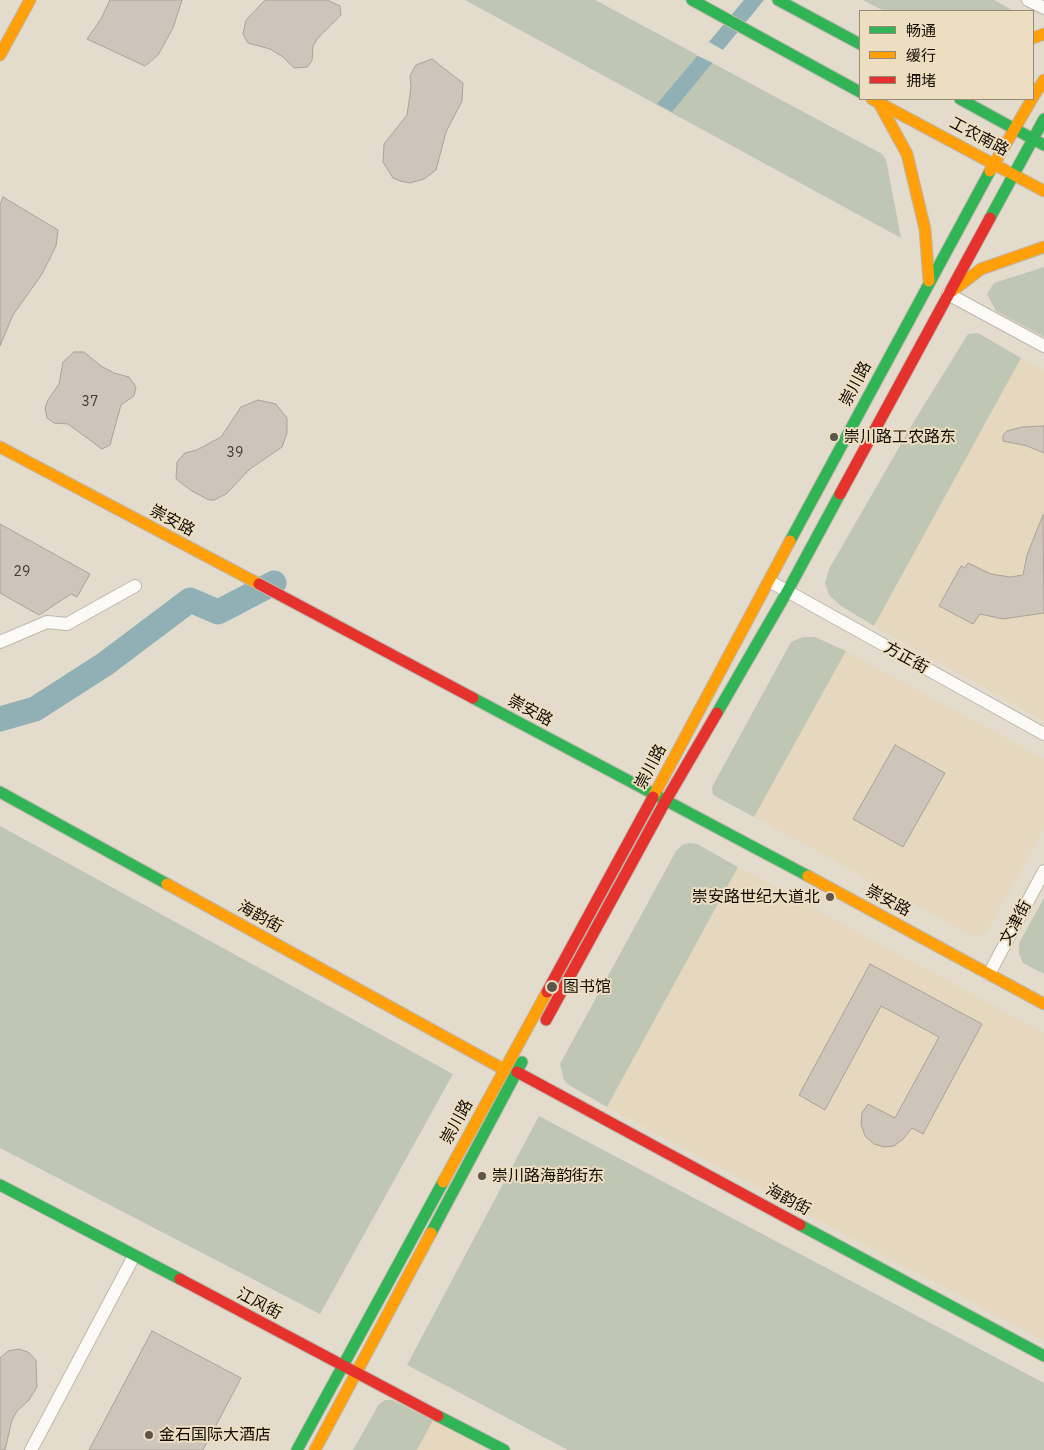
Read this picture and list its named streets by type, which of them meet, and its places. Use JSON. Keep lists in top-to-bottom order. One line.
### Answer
{"streets":{"main road":["工农南路","崇川路","崇安路","海韵街","江风街"],"street":["方正街","文津街"]},"crossings":[["工农南路","崇川路"],["崇川路","崇安路"],["崇川路","方正街"],["崇川路","海韵街"],["崇川路","江风街"],["崇安路","文津街"]],"places":["崇川路工农路东","崇安路世纪大道北","图书馆","崇川路海韵街东","金石国际大酒店"],"house_numbers":["37","39","29"],"legend":["畅通","缓行","拥堵"]}
